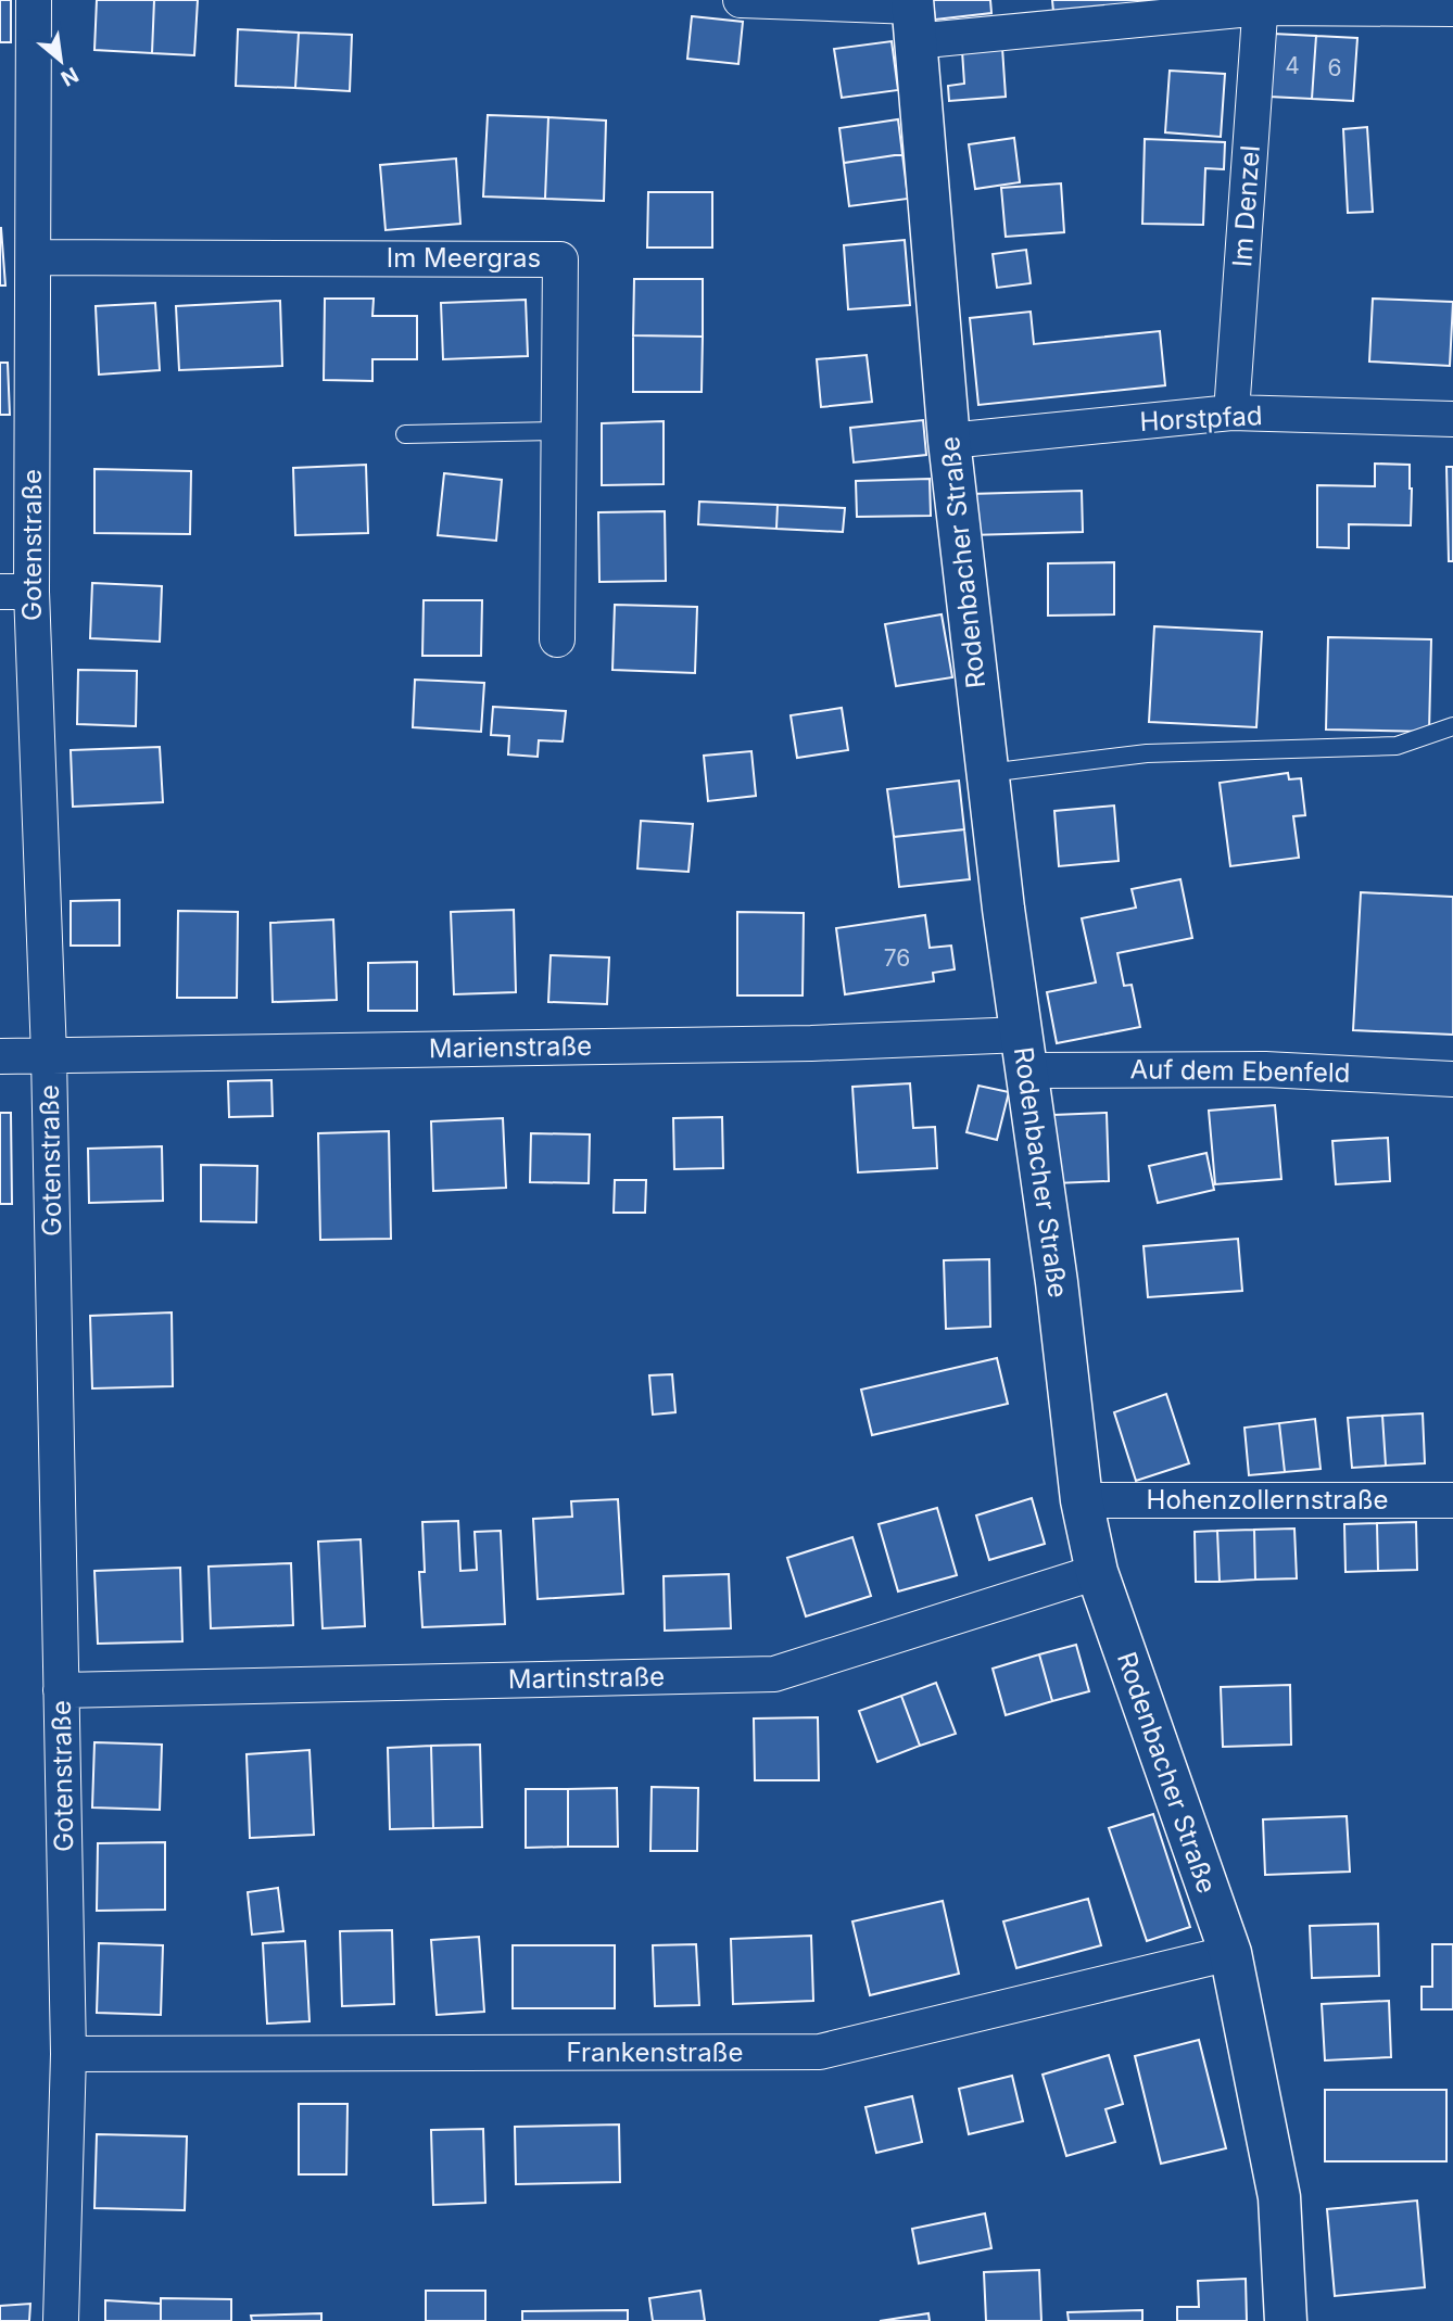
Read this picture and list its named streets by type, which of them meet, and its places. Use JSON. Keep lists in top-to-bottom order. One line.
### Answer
{"streets":{"street":["Im Denzel","Im Meergras","Horstpfad","Gotenstraße","Rodenbacher Straße","Marienstraße","Auf dem Ebenfeld","Hohenzollernstraße","Martinstraße","Frankenstraße"]},"crossings":[["Im Denzel","Horstpfad"],["Im Meergras","Gotenstraße"],["Horstpfad","Rodenbacher Straße"],["Gotenstraße","Marienstraße"],["Gotenstraße","Martinstraße"],["Gotenstraße","Frankenstraße"],["Rodenbacher Straße","Marienstraße"],["Rodenbacher Straße","Auf dem Ebenfeld"],["Rodenbacher Straße","Hohenzollernstraße"],["Rodenbacher Straße","Martinstraße"],["Rodenbacher Straße","Frankenstraße"],["Marienstraße","Auf dem Ebenfeld"]],"house_numbers":["4","6","76"],"north":"bottom right"}
